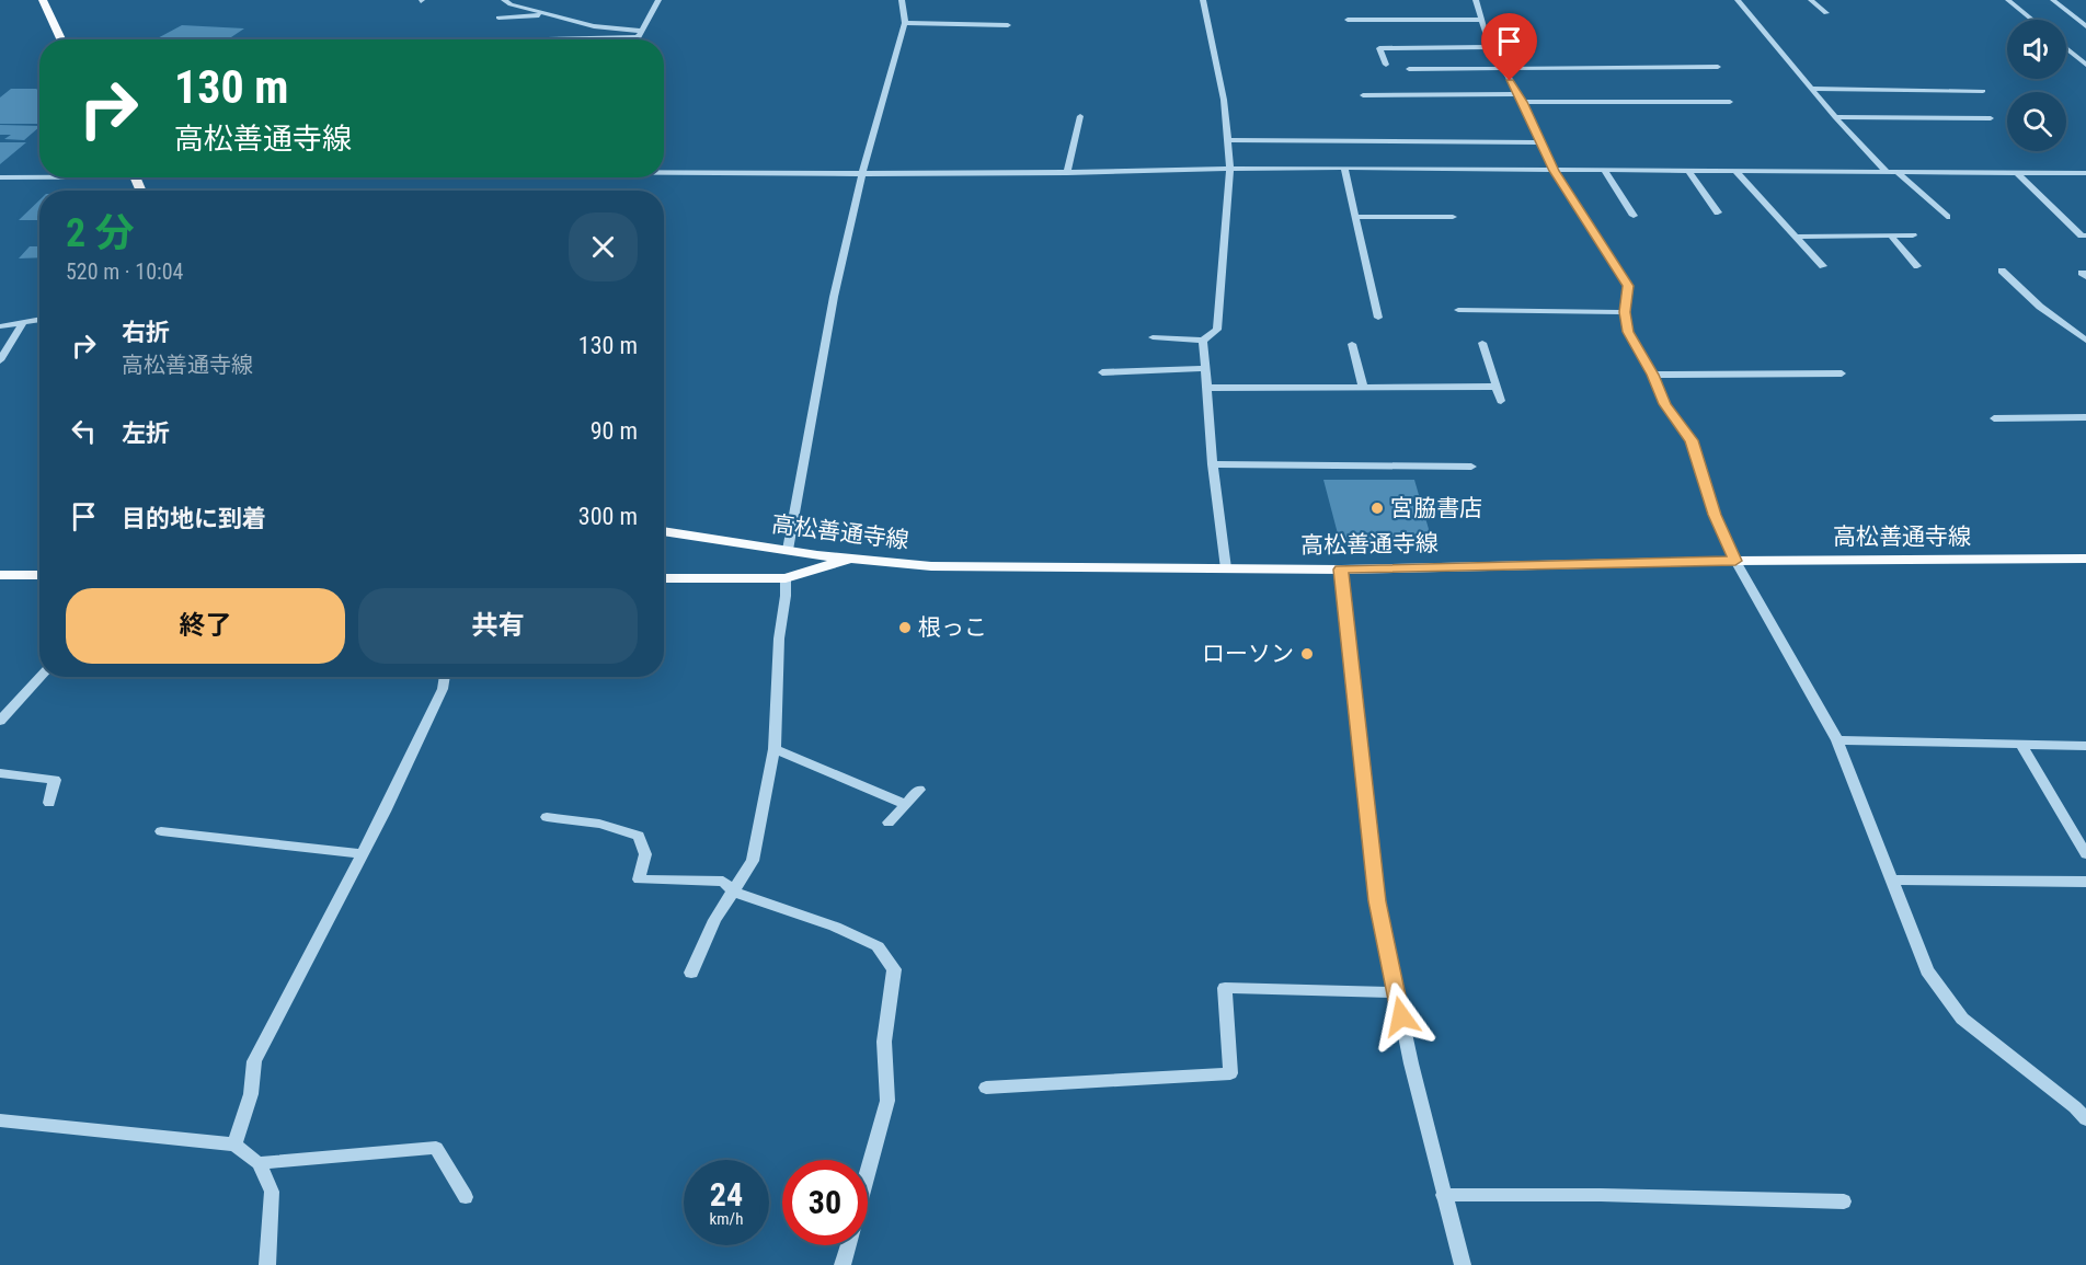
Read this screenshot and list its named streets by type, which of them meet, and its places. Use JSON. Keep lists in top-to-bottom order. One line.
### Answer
{"streets":{"main road":["高松善通寺線"]},"places":["宮脇書店","根っこ","ローソン"],"page":{"turn":["130 m","高松善通寺線"],"heading":["2 分","520 m · 10:04"],"list":[{"name":"右折","note":"高松善通寺線","value":"130 m"},{"name":"左折","value":"90 m"},{"name":"目的地に到着","value":"300 m"}],"buttons":["終了","共有"],"speed":"24 km/h","limit":"30"}}
